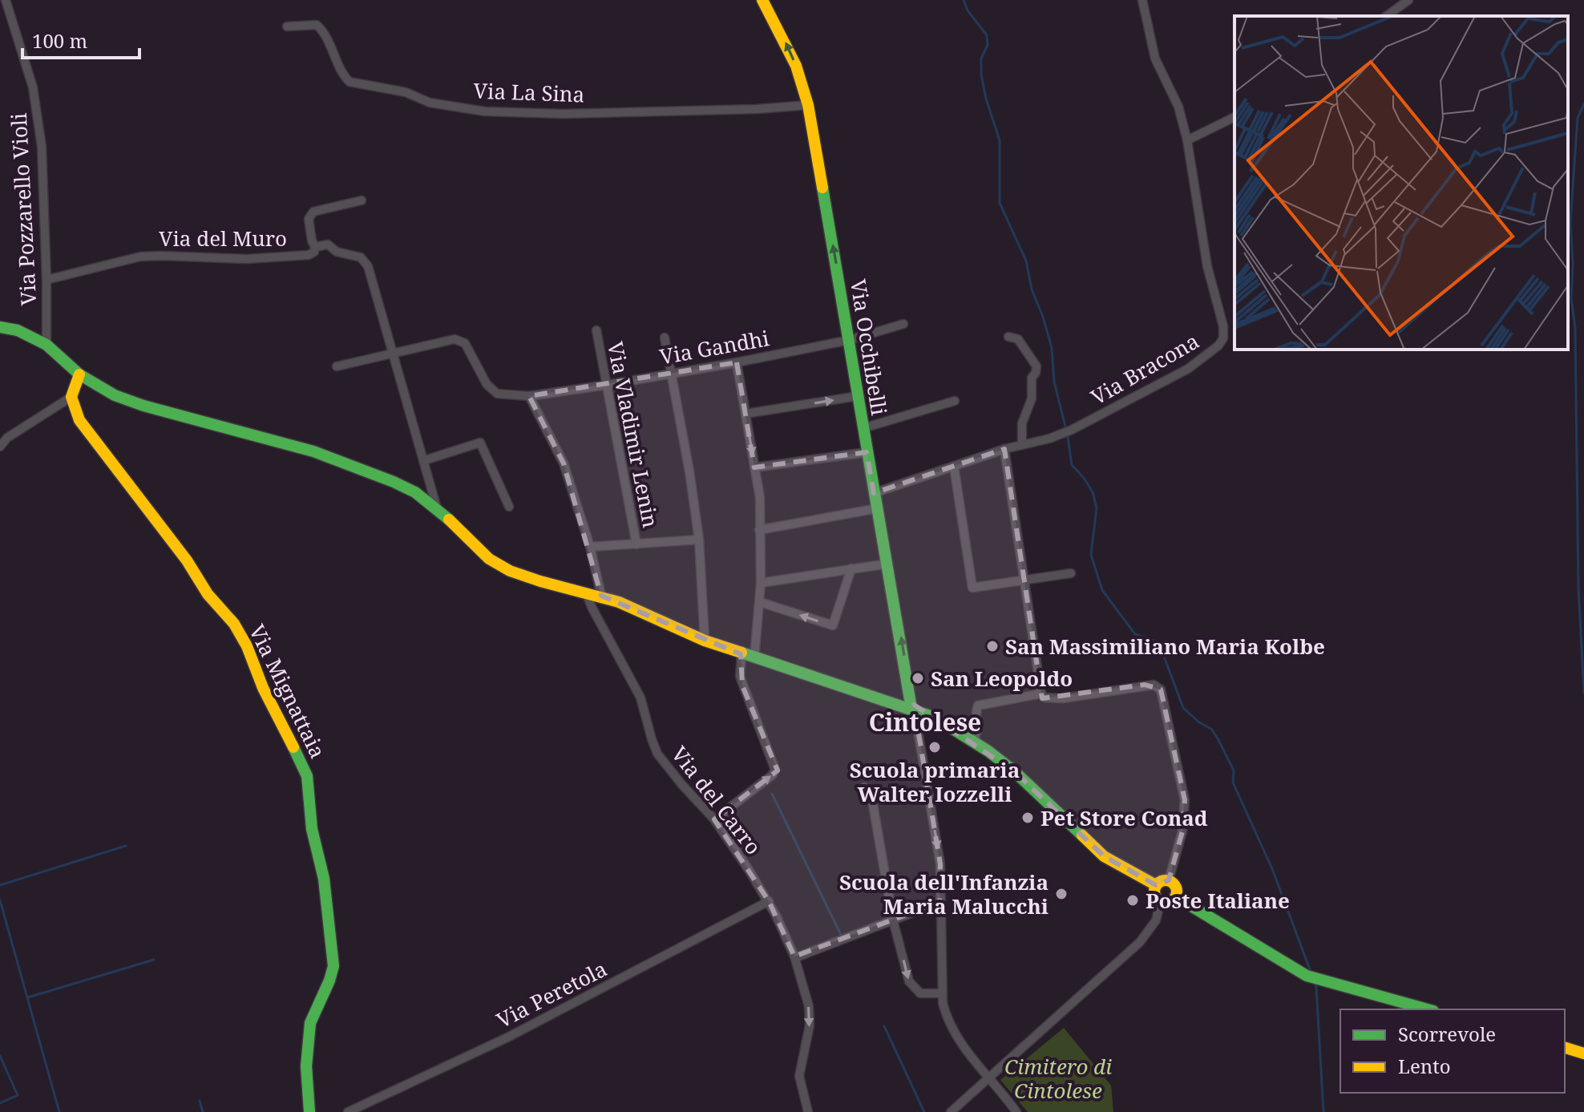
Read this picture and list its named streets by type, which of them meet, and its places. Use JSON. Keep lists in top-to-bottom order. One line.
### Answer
{"streets":{"street":["Via La Sina","Via Pozzarello Violi","Via del Muro","Via Gandhi","Via Occhibelli","Via Bracona","Via Vladimir Lenin","Via Mignattaia","Via del Carro","Via Peretola"]},"crossings":[["Via La Sina","Via Occhibelli"],["Via Pozzarello Violi","Via del Muro"],["Via del Muro","Via Gandhi"],["Via Gandhi","Via Occhibelli"],["Via Gandhi","Via Vladimir Lenin"],["Via Occhibelli","Via Bracona"],["Via del Carro","Via Peretola"]],"one_way":["Via Occhibelli"],"districts":["Cintolese"],"parks":["Cimitero di Cintolese"],"places":["San Massimiliano Maria Kolbe","San Leopoldo","Scuola primaria Walter Iozzelli","Pet Store Conad","Scuola dell'Infanzia Maria Malucchi","Poste Italiane"],"legend":["Scorrevole","Lento"],"scale_bar":"100 m"}
